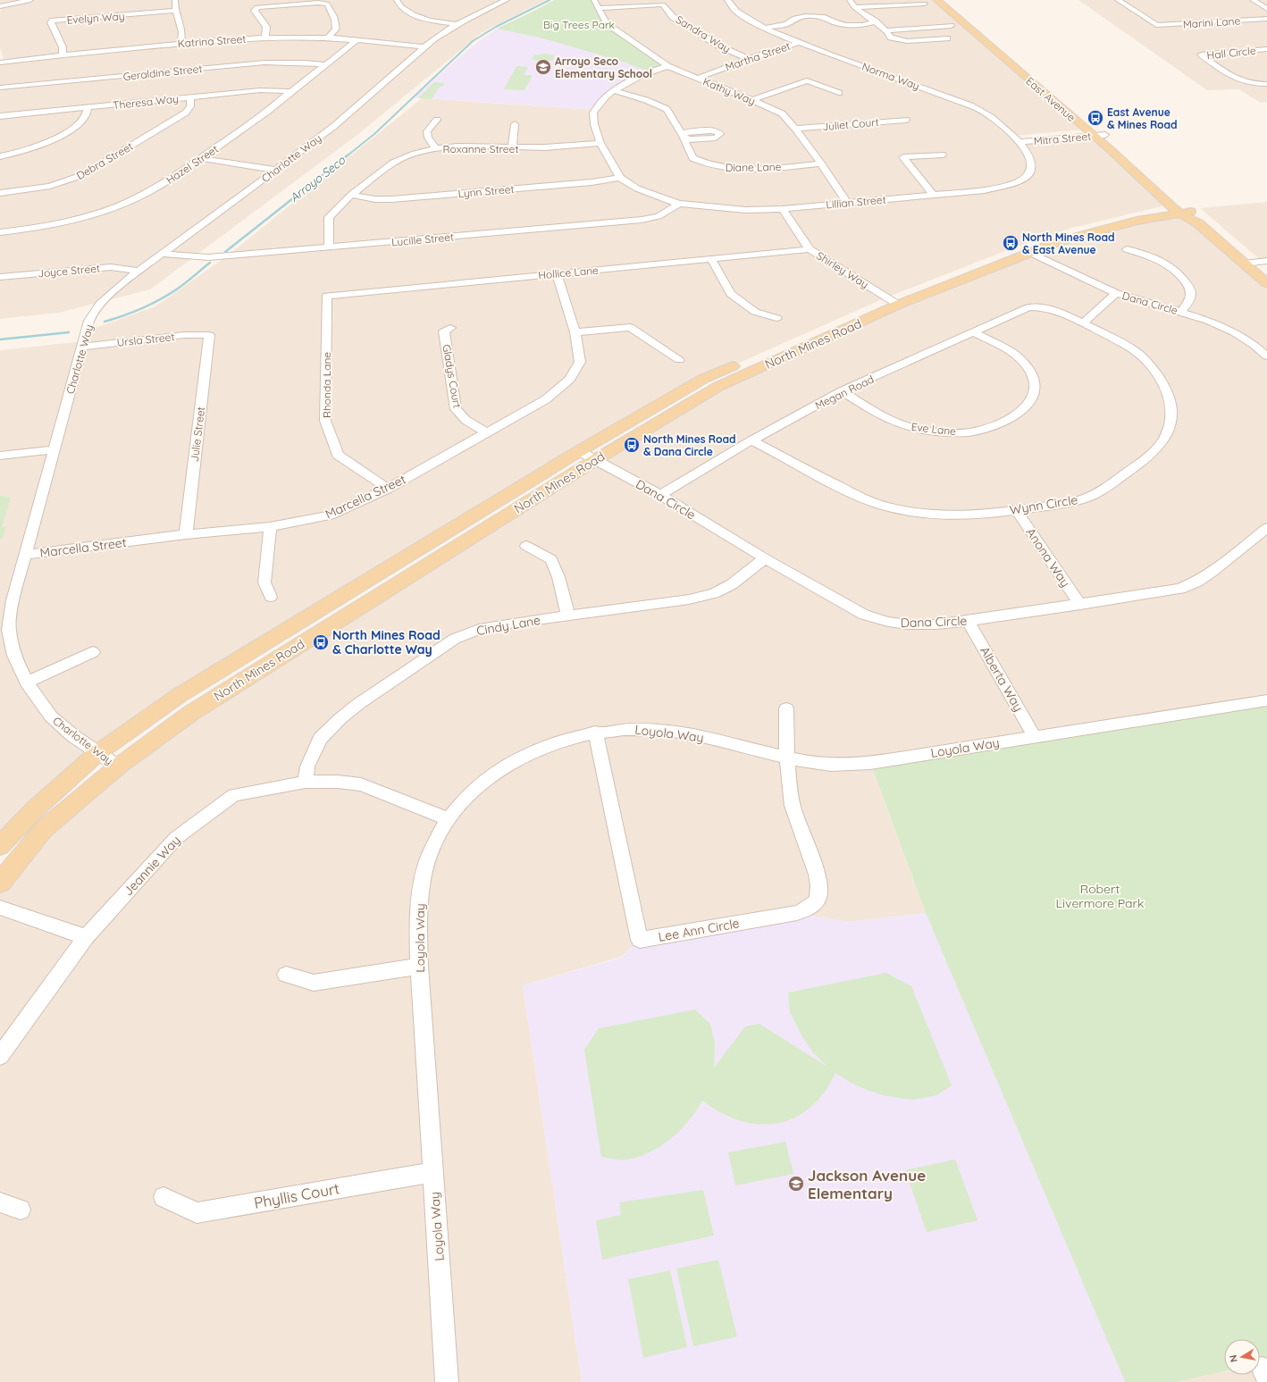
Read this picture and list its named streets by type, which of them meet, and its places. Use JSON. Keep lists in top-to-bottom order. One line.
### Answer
{"streets":{"main road":["East Avenue","North Mines Road"],"street":["Evelyn Way","Marini Lane","Sandra Way","Katrina Street","Hall Circle","Martha Street","Geraldine Street","Norma Way","Kathy Way","Theresa Way","Juliet Court","Mitra Street","Roxanne Street","Charlotte Way","Debra Street","Hazel Street","Diane Lane","Lynn Street","Lillian Street","Lucille Street","Shirley Way","Joyce Street","Hollice Lane","Dana Circle","Ursla Street","Gladys Court","Rhonda Lane","Megan Road","Eve Lane","Julie Street","Marcella Street","Wynn Circle","Anona Way","Cindy Lane","Alberta Way","Loyola Way","Jeannie Way","Lee Ann Circle","Phyllis Court"]},"crossings":[["Evelyn Way","Katrina Street"],["Sandra Way","Martha Street"],["Sandra Way","Kathy Way"],["Katrina Street","Charlotte Way"],["Katrina Street","Hazel Street"],["Martha Street","Norma Way"],["Martha Street","Kathy Way"],["Geraldine Street","Hazel Street"],["Norma Way","Mitra Street"],["Norma Way","Lillian Street"],["Kathy Way","Juliet Court"],["Kathy Way","Diane Lane"],["Kathy Way","Lillian Street"],["East Avenue","Mitra Street"],["East Avenue","North Mines Road"],["Theresa Way","Debra Street"],["Theresa Way","Hazel Street"],["Roxanne Street","Lynn Street"],["Roxanne Street","Lucille Street"],["Charlotte Way","Lucille Street"],["Charlotte Way","Joyce Street"],["Charlotte Way","Ursla Street"],["Charlotte Way","North Mines Road"],["Charlotte Way","Marcella Street"],["Lynn Street","Lillian Street"],["Lillian Street","Lucille Street"],["Lillian Street","Shirley Way"],["Shirley Way","Hollice Lane"],["Shirley Way","North Mines Road"],["Hollice Lane","Rhonda Lane"],["Hollice Lane","Marcella Street"],["Dana Circle","North Mines Road"],["Dana Circle","Megan Road"],["Dana Circle","Anona Way"],["Dana Circle","Cindy Lane"],["Dana Circle","Alberta Way"],["Ursla Street","Julie Street"],["Gladys Court","Marcella Street"],["Rhonda Lane","Marcella Street"],["Megan Road","Eve Lane"],["Megan Road","Wynn Circle"],["Julie Street","Marcella Street"],["Wynn Circle","Anona Way"],["Cindy Lane","Jeannie Way"],["Alberta Way","Loyola Way"],["Loyola Way","Jeannie Way"],["Loyola Way","Lee Ann Circle"],["Loyola Way","Phyllis Court"]],"water":["Arroyo Seco"],"parks":["Big Trees Park","Robert Livermore Park"],"places":{"school or university":["Arroyo Seco Elementary School","Jackson Avenue Elementary"],"bus stop":["East Avenue & Mines Road","North Mines Road & East Avenue","North Mines Road & Dana Circle","North Mines Road & Charlotte Way"]},"north":"left"}
